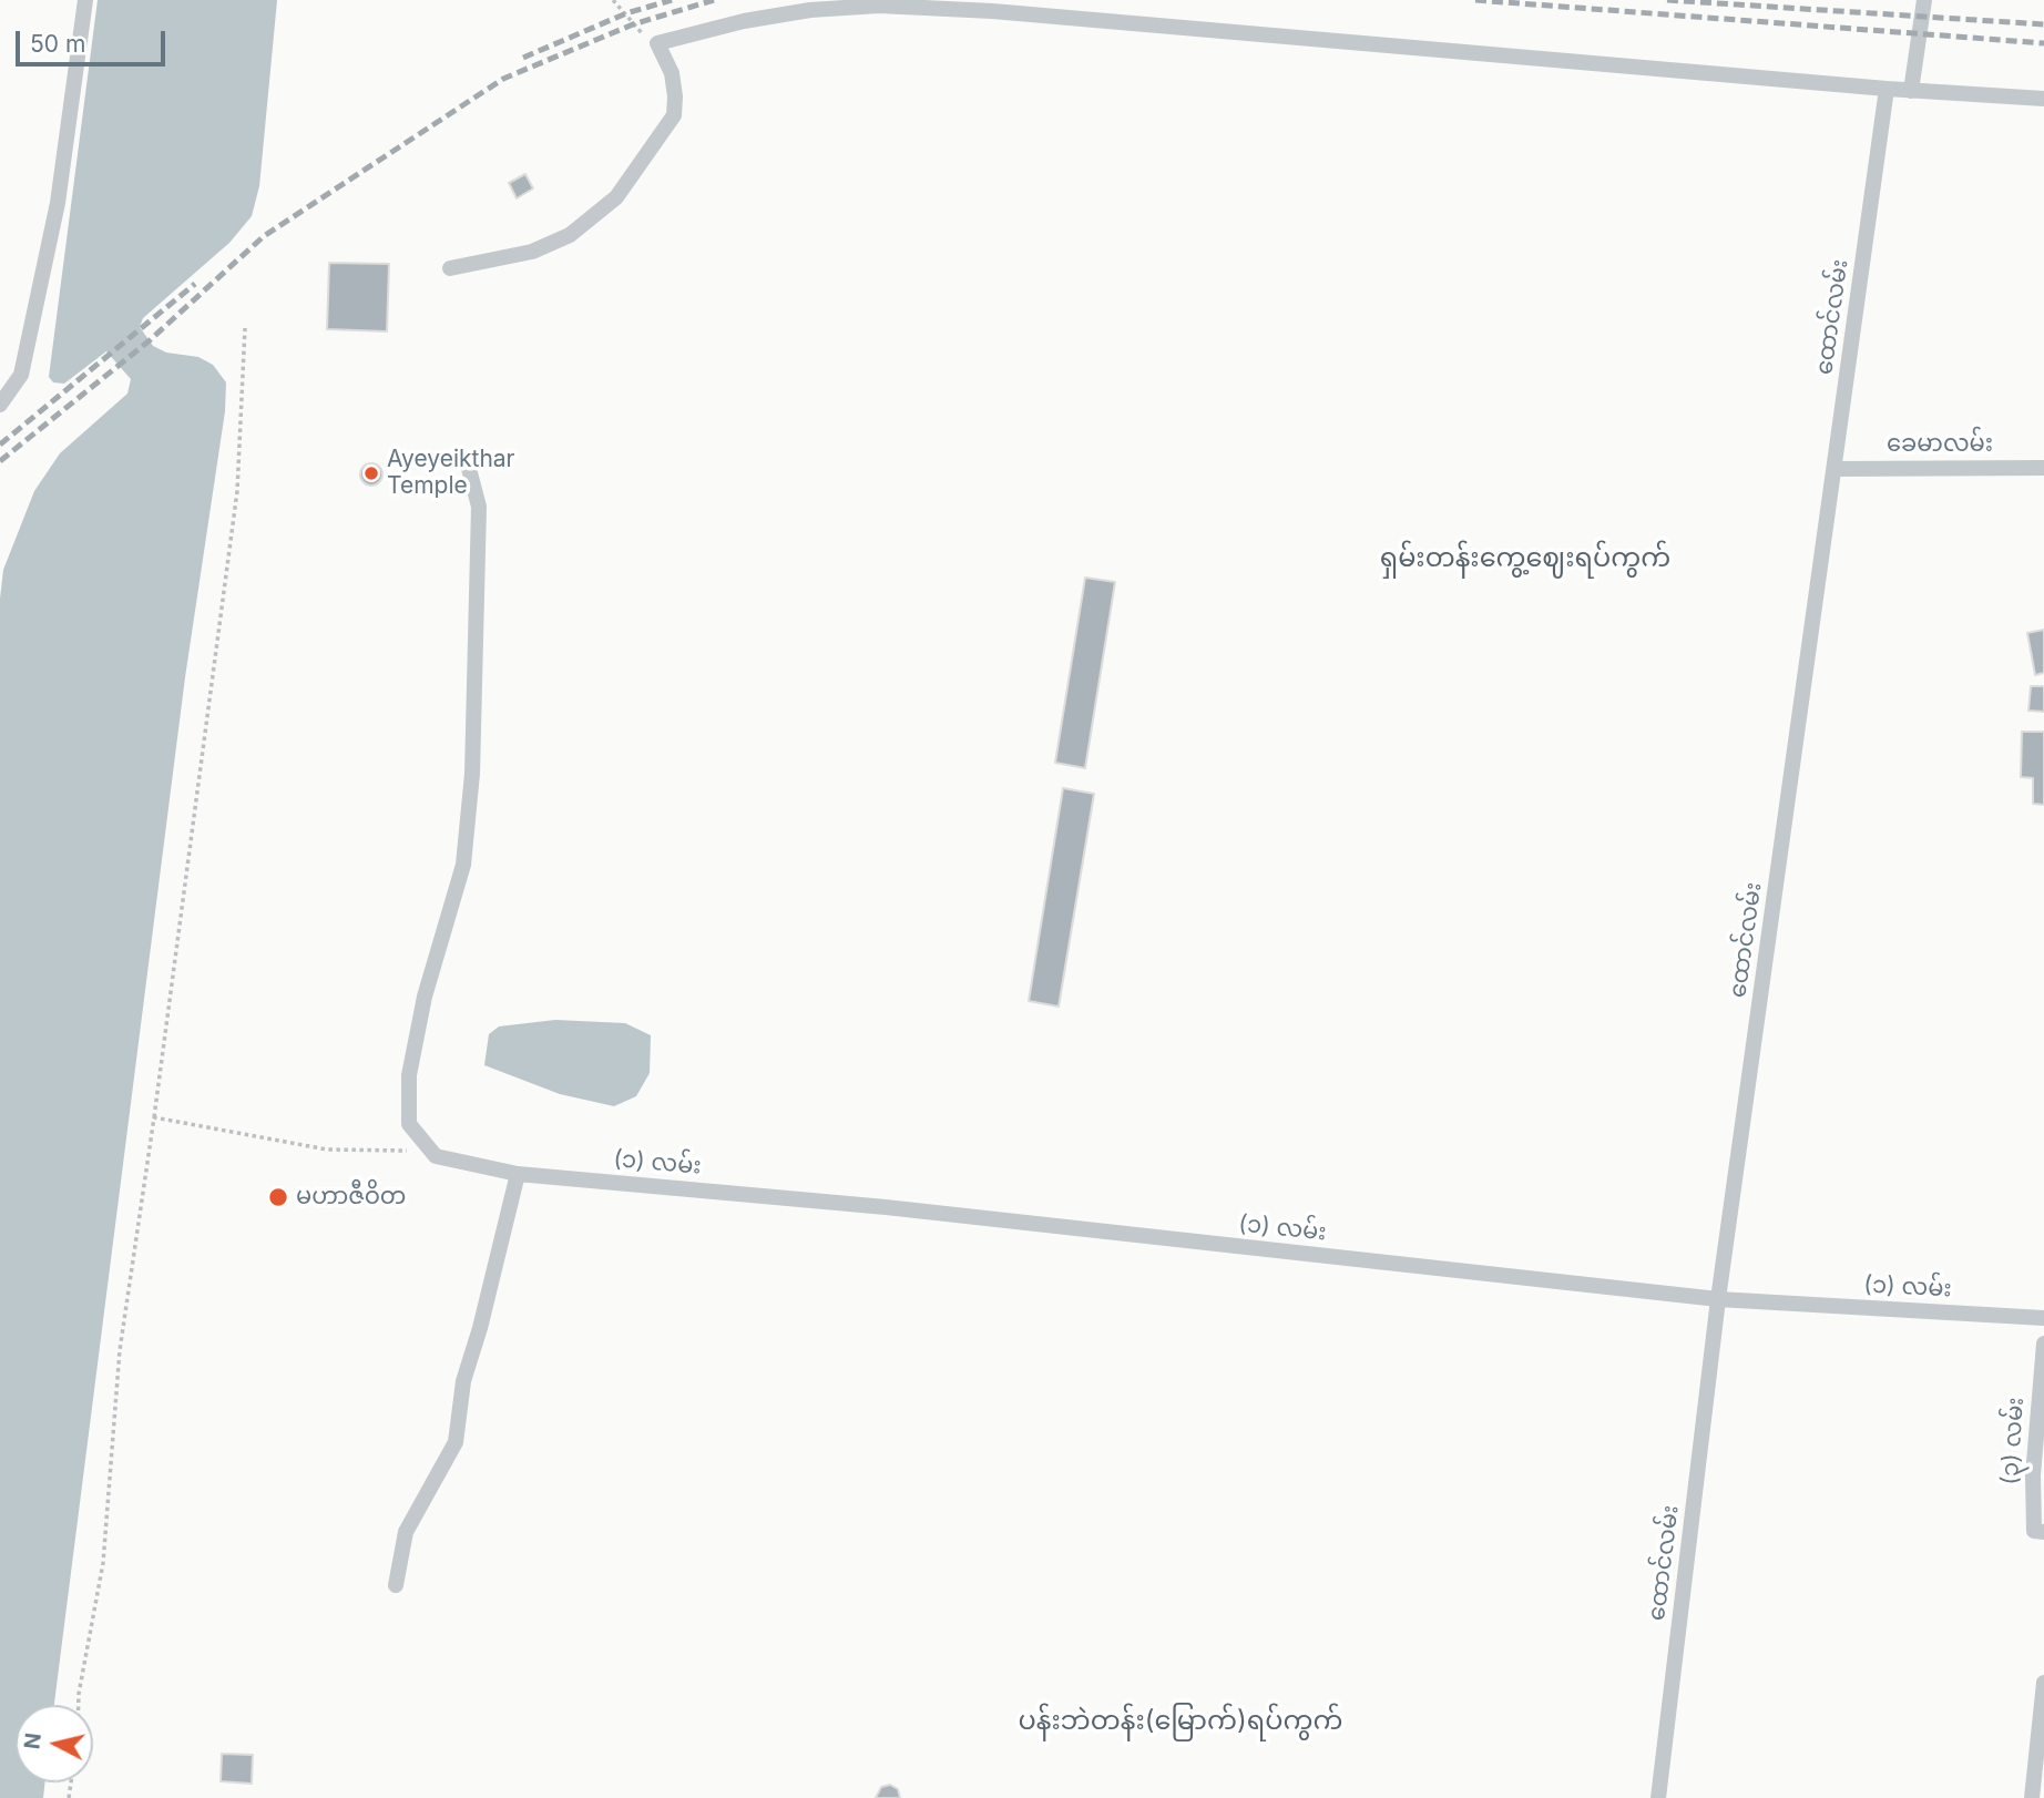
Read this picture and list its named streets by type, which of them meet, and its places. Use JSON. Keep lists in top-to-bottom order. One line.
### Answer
{"streets":{"street":["ထောင်လမ်း","ခေမာလမ်း","(၁) လမ်း","(၃) လမ်း"]},"crossings":[["ထောင်လမ်း","ခေမာလမ်း"],["ထောင်လမ်း","(၁) လမ်း"]],"districts":["ရှမ်းတန်းကွေ့ဈေးရပ်ကွက်","ပန်းဘဲတန်း(မြောက်)ရပ်ကွက်"],"places":["Ayeyeikthar Temple","မဟာဇီဝိတ"],"scale_bar":"50 m","north":"left"}
